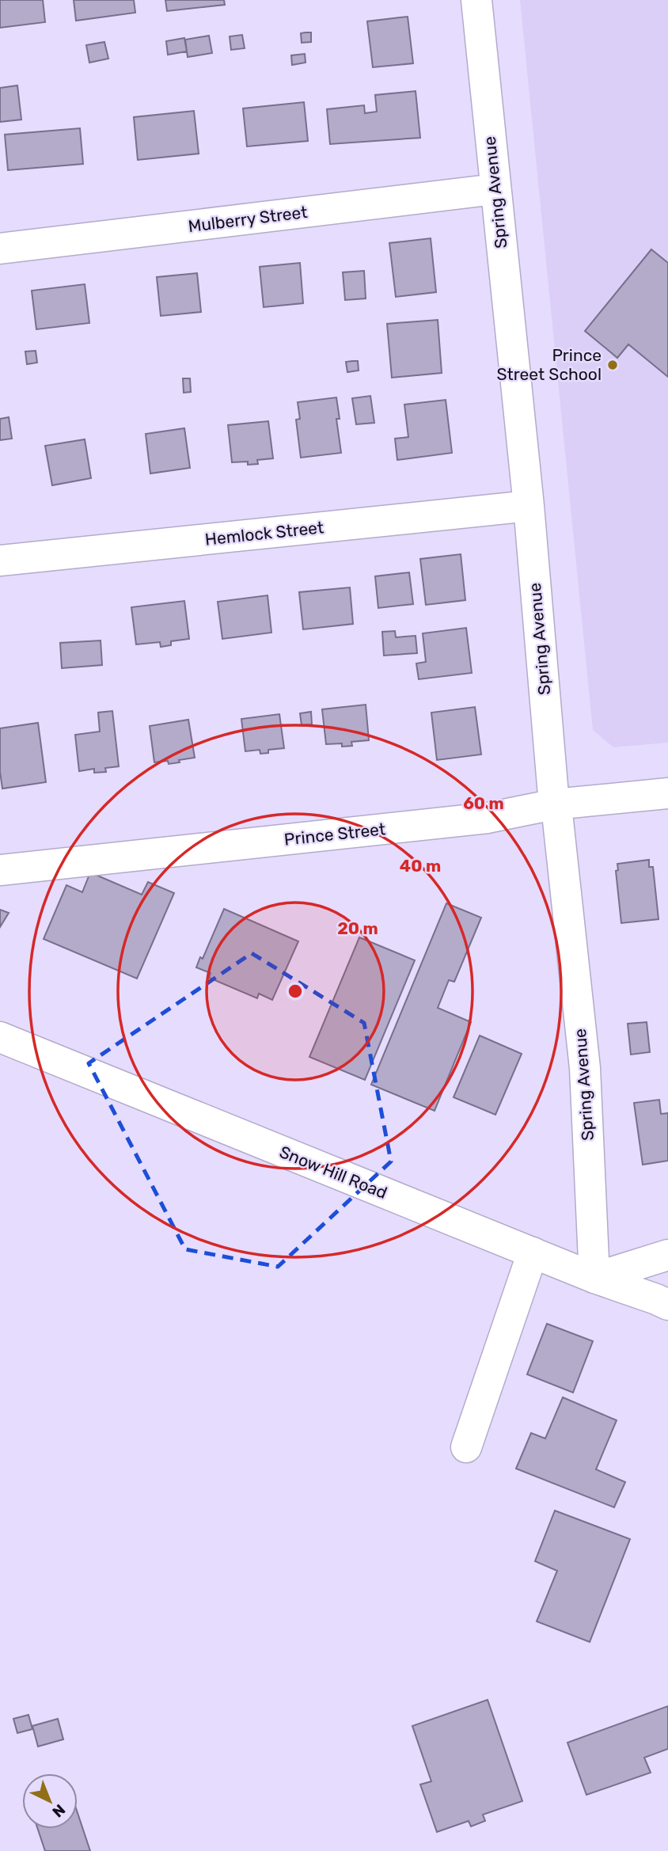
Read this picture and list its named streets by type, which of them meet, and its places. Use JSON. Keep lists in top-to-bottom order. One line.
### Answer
{"streets":{"street":["Spring Avenue","Mulberry Street","Hemlock Street","Prince Street","Snow Hill Road"]},"crossings":[["Spring Avenue","Mulberry Street"],["Spring Avenue","Hemlock Street"],["Spring Avenue","Prince Street"],["Spring Avenue","Snow Hill Road"]],"places":["Prince Street School"],"north":"bottom right","rings":["60 m","40 m","20 m"]}
